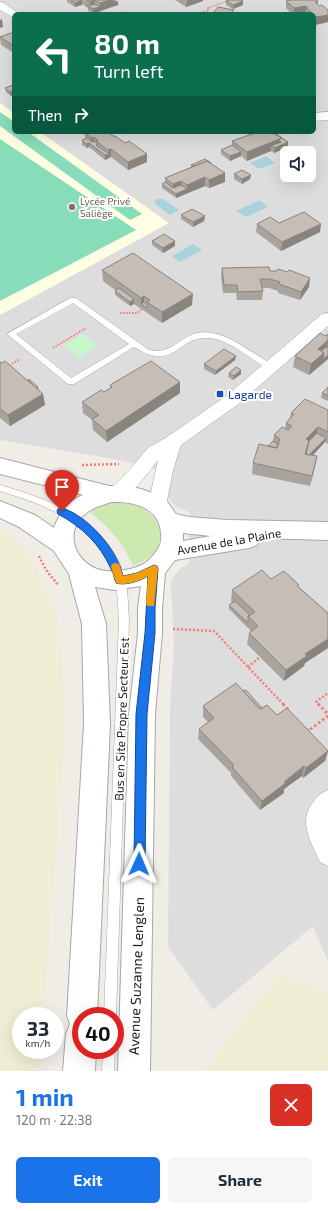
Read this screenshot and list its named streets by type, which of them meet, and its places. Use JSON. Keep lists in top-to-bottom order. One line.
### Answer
{"streets":{"street":["Avenue de la Plaine","Avenue Suzanne Lenglen"],"lane":["Bus en Site Propre Secteur Est"]},"crossings":[["Avenue de la Plaine","Bus en Site Propre Secteur Est"],["Avenue de la Plaine","Avenue Suzanne Lenglen"]],"places":{"other":["Lycée Privé Saliège"],"transit":["Lagarde"]},"page":{"turn":["80 m","Turn left"],"then":"Then","speed":"33 km/h","limit":"40","heading":["1 min","120 m · 22:38"],"buttons":["Exit","Share"]}}
